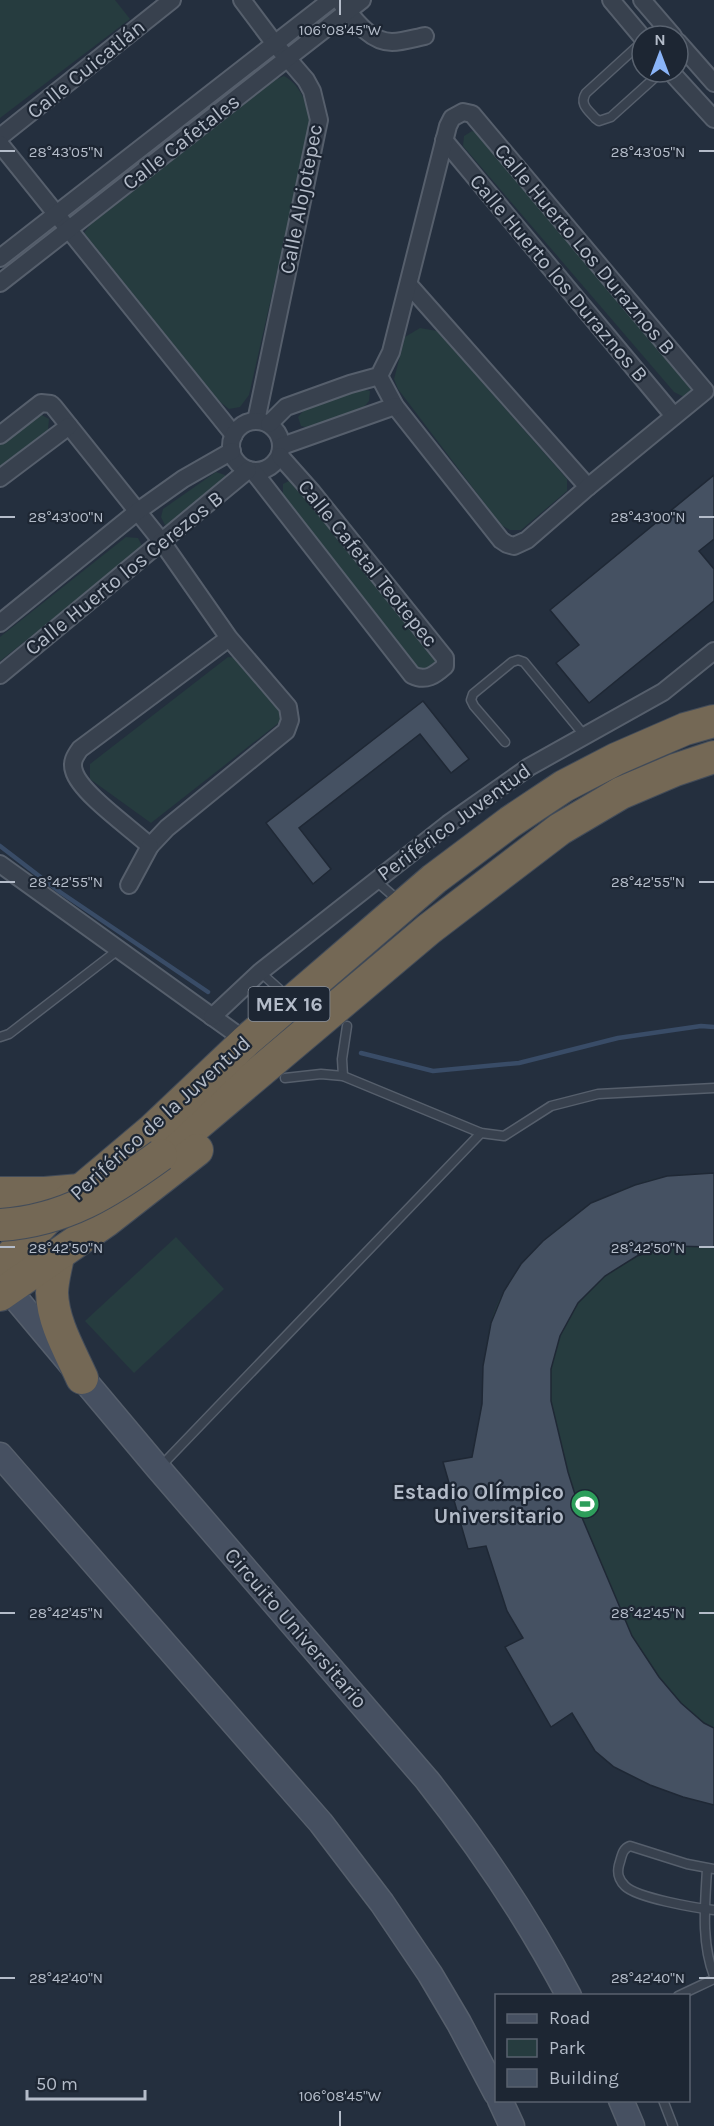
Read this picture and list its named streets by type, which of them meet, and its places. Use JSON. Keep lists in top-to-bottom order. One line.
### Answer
{"streets":{"highway":["MEX 16","Periférico de la Juventud"],"main road":["Circuito Universitario"],"street":["Calle Cuicatlán","Calle Cafetales","Calle Alojotepec","Calle Huerto Los Duraznos B","Calle Huerto los Duraznos B","Calle Cafetal Teotepec","Calle Huerto los Cerezos B","Periférico Juventud"]},"crossings":[["Calle Cafetales","Calle Alojotepec"],["Calle Alojotepec","Calle Cafetal Teotepec"],["Calle Alojotepec","Calle Huerto los Cerezos B"],["Calle Huerto Los Duraznos B","Calle Huerto los Duraznos B"],["Calle Cafetal Teotepec","Calle Huerto los Cerezos B"],["MEX 16","Periférico de la Juventud"],["MEX 16","Circuito Universitario"],["Periférico de la Juventud","Circuito Universitario"]],"places":{"sports":["Estadio Olímpico Universitario"]},"legend":["Road","Park","Building"],"scale_bar":"50 m","north":"top","coordinates":["106°08'45\"W","28°43'05\"N","28°43'00\"N","28°42'55\"N","28°42'50\"N","28°42'45\"N","28°42'40\"N"]}
